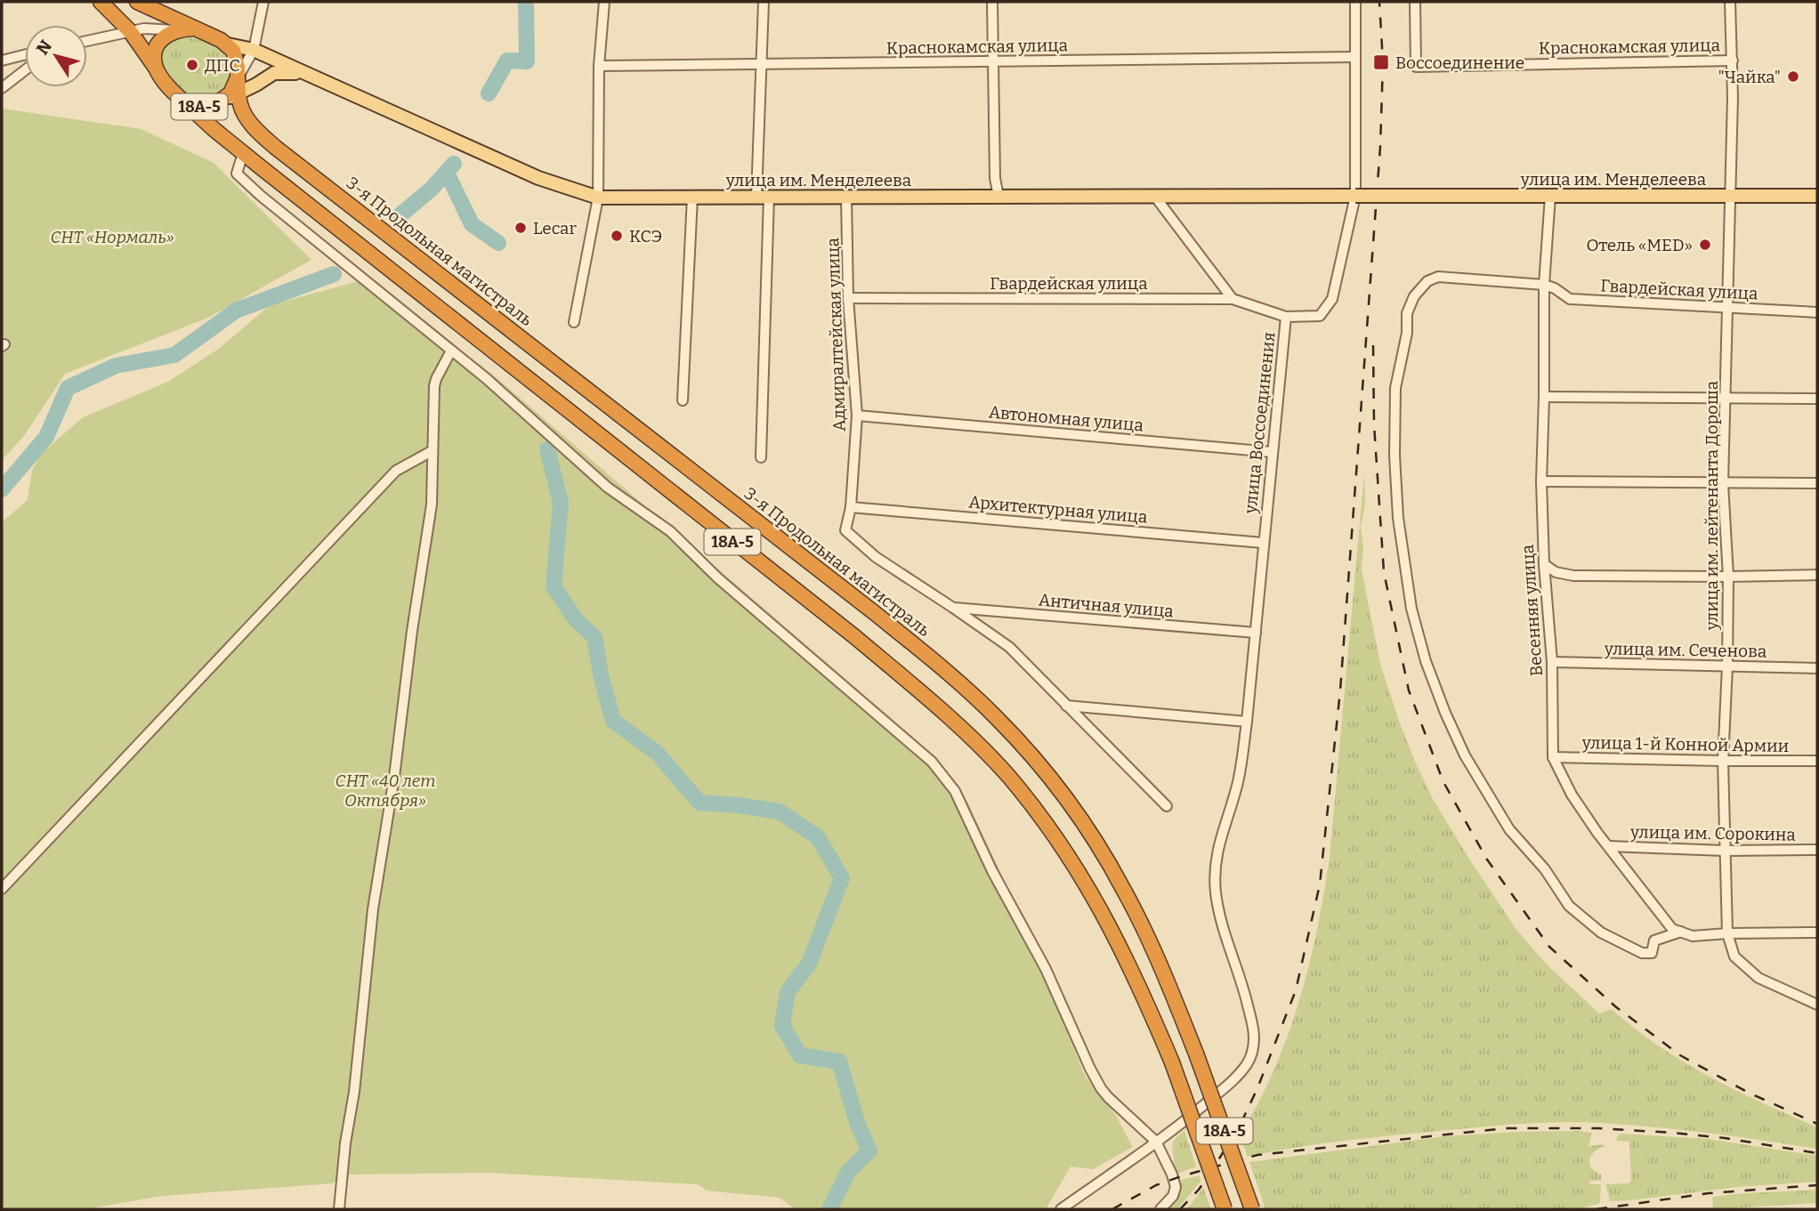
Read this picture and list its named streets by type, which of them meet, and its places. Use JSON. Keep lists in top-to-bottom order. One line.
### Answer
{"streets":{"highway":["18А-5","3-я Продольная магистраль"],"main road":["улица им. Менделеева"],"street":["Краснокамская улица","Гвардейская улица","Адмиралтейская улица","Автономная улица","улица Воссоединения","улица им. лейтенанта Дороша","Архитектурная улица","Античная улица","Весенняя улица","улица им. Сеченова","улица 1-й Конной Армии","улица им. Сорокина"]},"crossings":[["Краснокамская улица","улица Воссоединения"],["Краснокамская улица","улица им. лейтенанта Дороша"],["18А-5","улица им. Менделеева"],["18А-5","3-я Продольная магистраль"],["улица им. Менделеева","3-я Продольная магистраль"],["улица им. Менделеева","Адмиралтейская улица"],["улица им. Менделеева","улица Воссоединения"],["улица им. Менделеева","улица им. лейтенанта Дороша"],["улица им. Менделеева","Весенняя улица"],["Гвардейская улица","Адмиралтейская улица"],["Гвардейская улица","улица Воссоединения"],["Гвардейская улица","улица им. лейтенанта Дороша"],["Гвардейская улица","Весенняя улица"],["Адмиралтейская улица","Автономная улица"],["Адмиралтейская улица","Архитектурная улица"],["Адмиралтейская улица","Античная улица"],["Автономная улица","улица Воссоединения"],["улица Воссоединения","Архитектурная улица"],["улица Воссоединения","Античная улица"],["улица им. лейтенанта Дороша","улица им. Сеченова"],["улица им. лейтенанта Дороша","улица 1-й Конной Армии"],["улица им. лейтенанта Дороша","улица им. Сорокина"],["Весенняя улица","улица им. Сеченова"],["Весенняя улица","улица 1-й Конной Армии"],["Весенняя улица","улица им. Сорокина"]],"parks":["СНТ «Нормаль»","СНТ «40 лет Октября»"],"places":{"transit":["Воссоединение"],"other":["ДПС","\"Чайка\"","Lecar","КСЭ","Отель «MED»"]},"north":"top left"}
